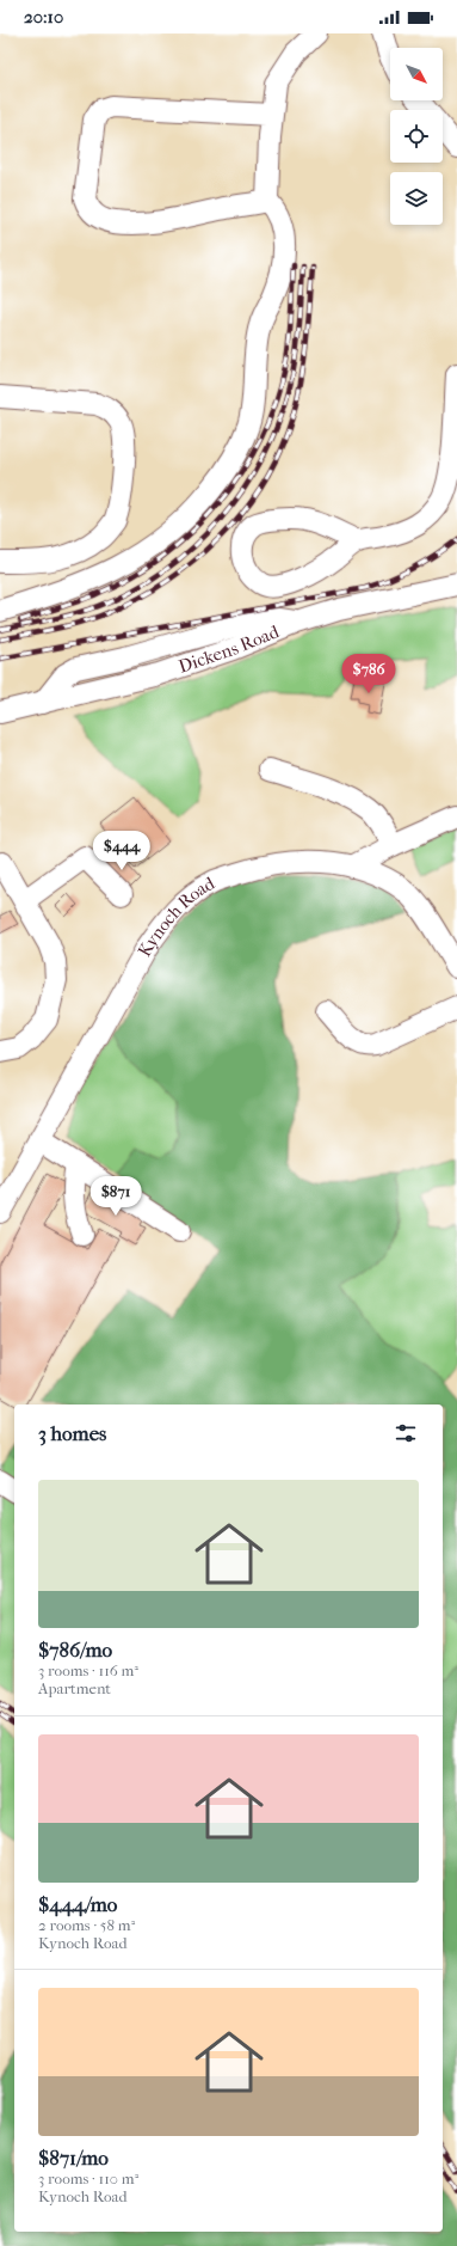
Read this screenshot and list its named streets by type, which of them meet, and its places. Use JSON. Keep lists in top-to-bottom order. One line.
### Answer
{"streets":{"street":["Dickens Road","Kynoch Road"]},"north":"bottom right","page":{"status":"20:10","price":["$786","$444","$871"],"heading":"3 homes","list":[{"name":"$786/mo","note":"3 rooms · 116 m² · Apartment"},{"name":"$444/mo","note":"2 rooms · 58 m² · Kynoch Road"},{"name":"$871/mo","note":"3 rooms · 110 m² · Kynoch Road"}]}}
